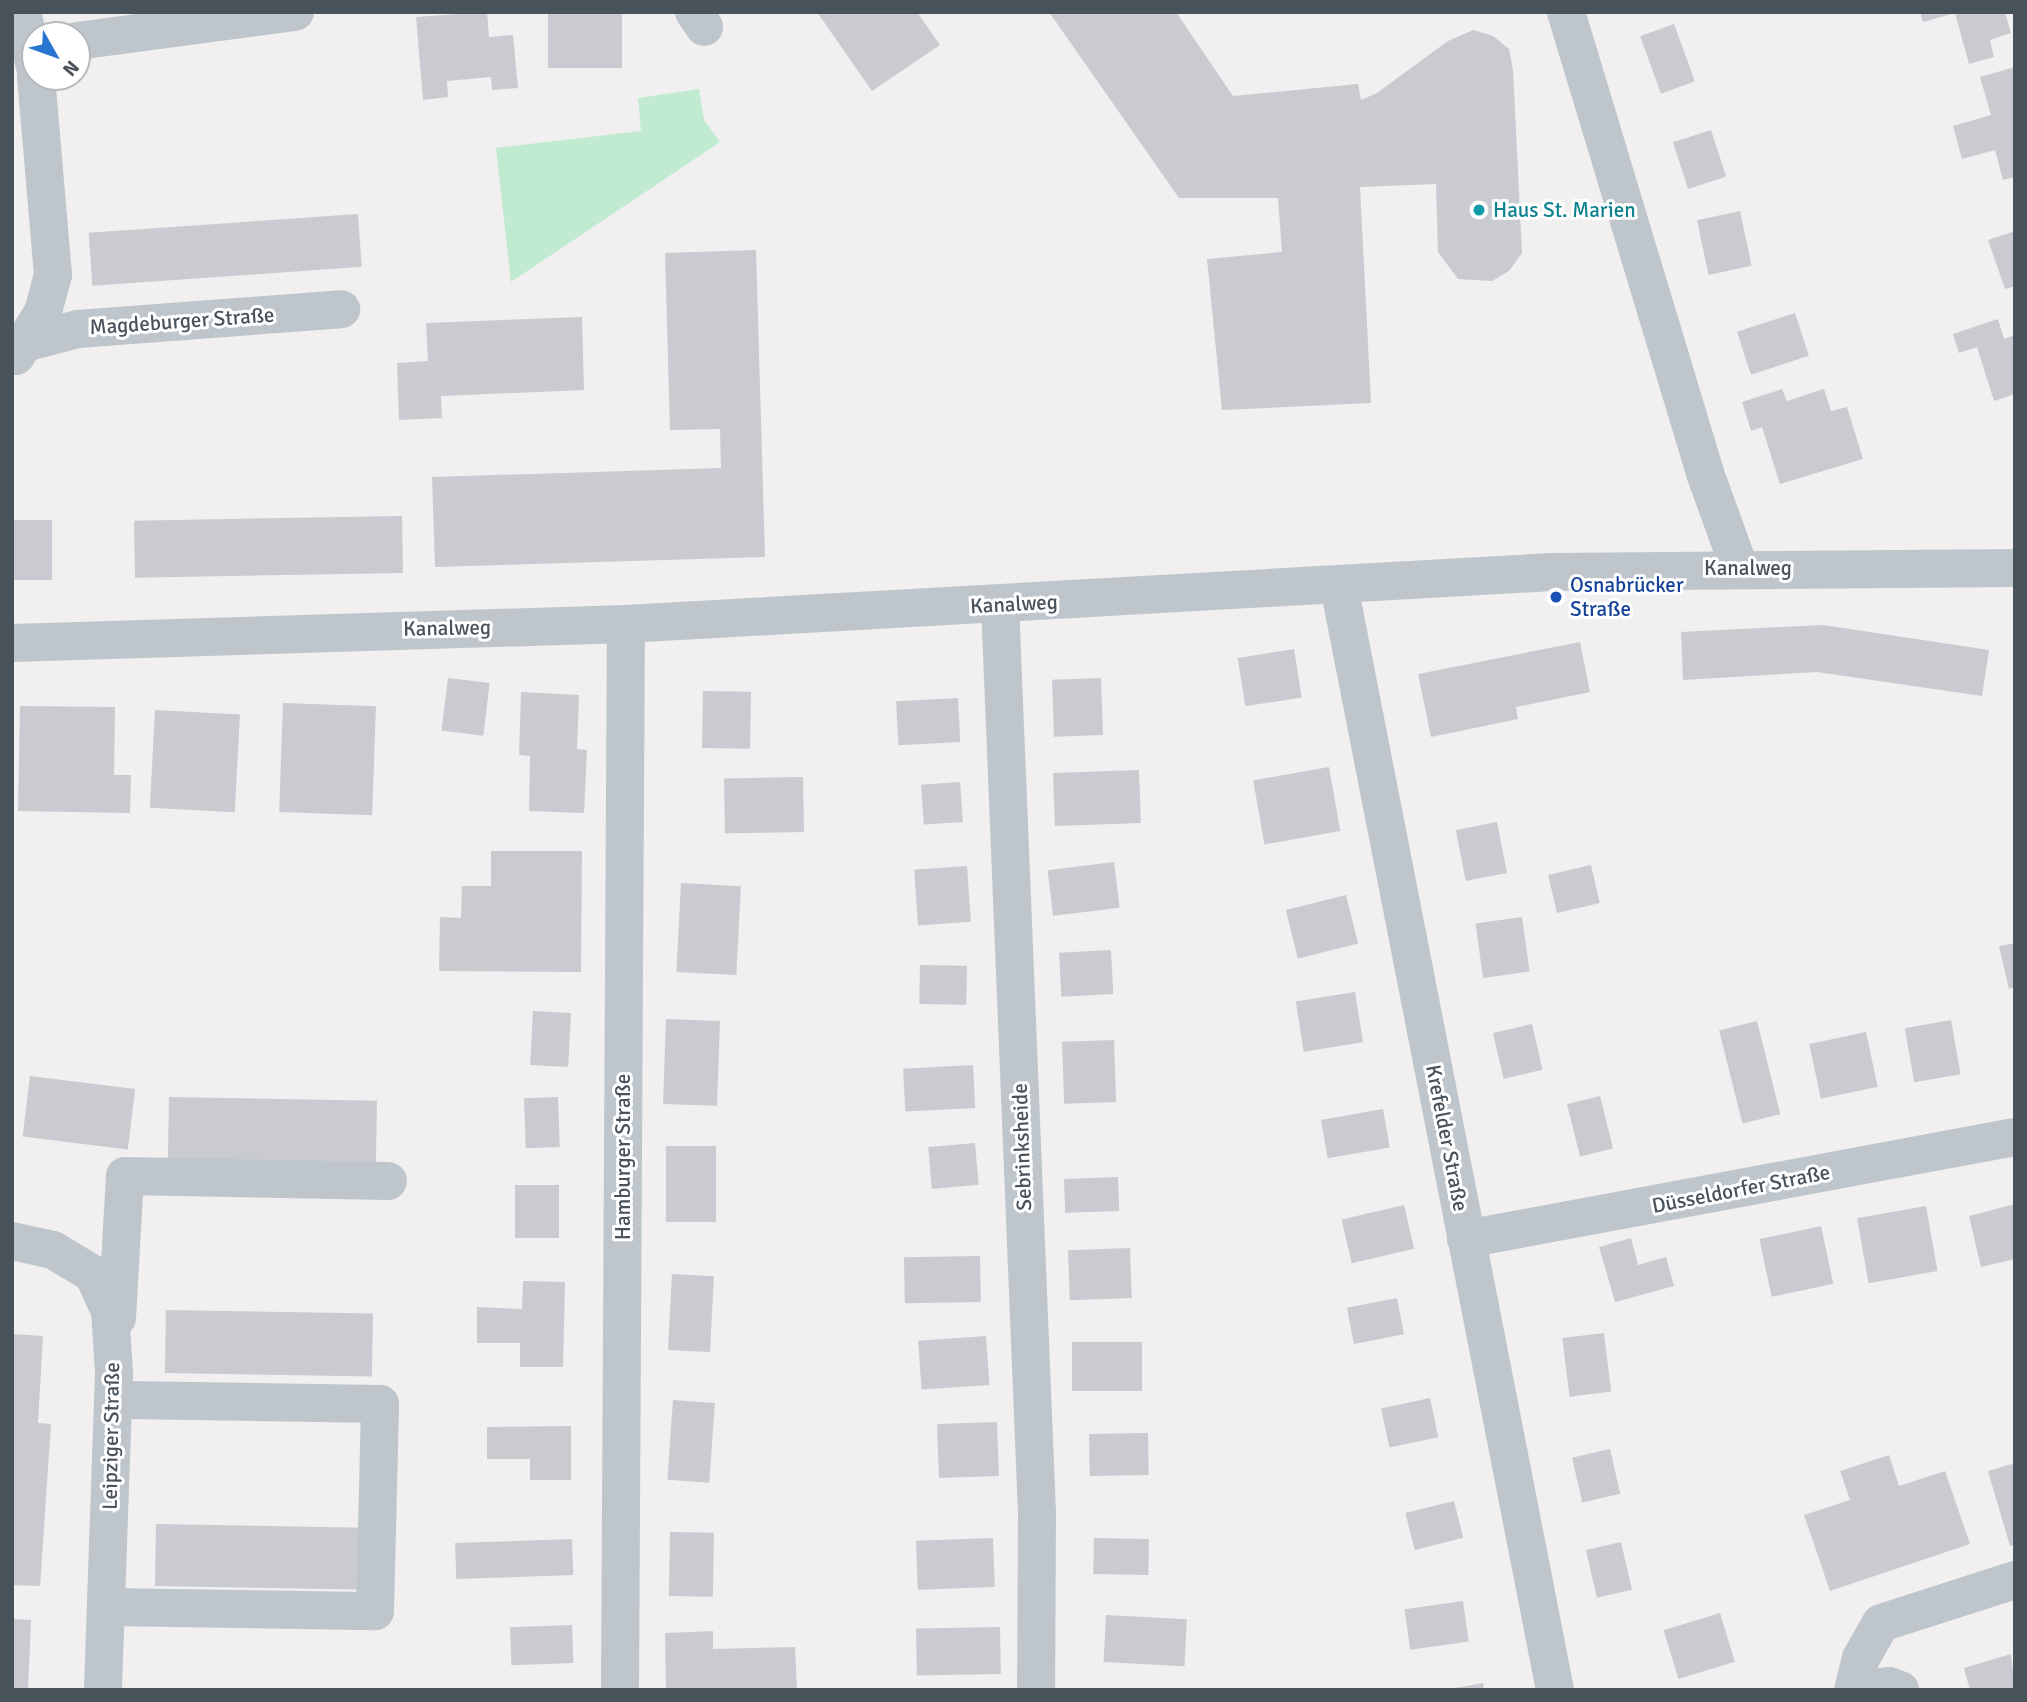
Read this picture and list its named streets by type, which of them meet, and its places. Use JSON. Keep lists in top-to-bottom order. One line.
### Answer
{"streets":{"street":["Magdeburger Straße","Kanalweg","Krefelder Straße","Sebrinksheide","Hamburger Straße","Düsseldorfer Straße","Leipziger Straße"]},"crossings":[["Kanalweg","Krefelder Straße"],["Kanalweg","Sebrinksheide"],["Kanalweg","Hamburger Straße"],["Krefelder Straße","Düsseldorfer Straße"]],"places":["Haus St. Marien","Osnabrücker Straße"],"north":"bottom right"}
